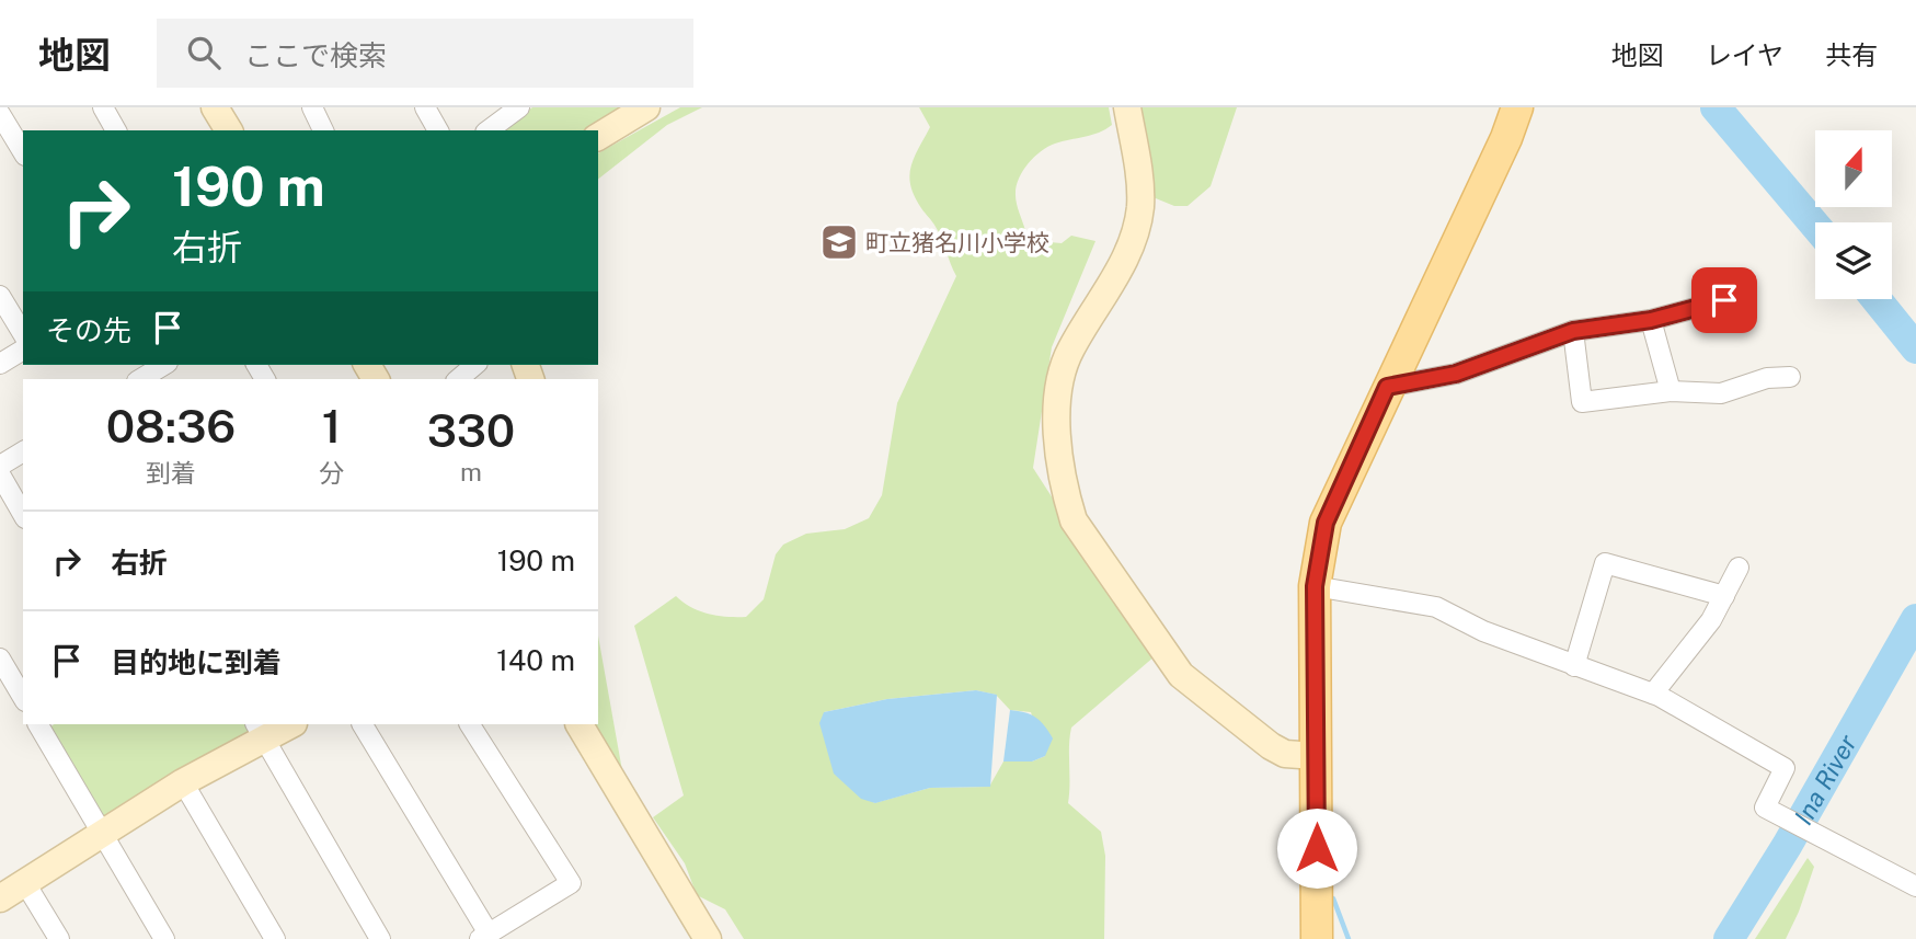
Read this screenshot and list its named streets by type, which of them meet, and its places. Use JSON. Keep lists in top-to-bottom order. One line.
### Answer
{"water":["Ina River"],"places":{"school or university":["町立猪名川小学校"]},"north":"top","page":{"header":"地図","search":"ここで検索","nav":["地図","レイヤ","共有"],"turn":["190 m","右折"],"then":"その先","eta":["08:36","到着","1","分","330","m"],"list":[{"name":"右折","value":"190 m"},{"name":"目的地に到着","value":"140 m"}]}}
